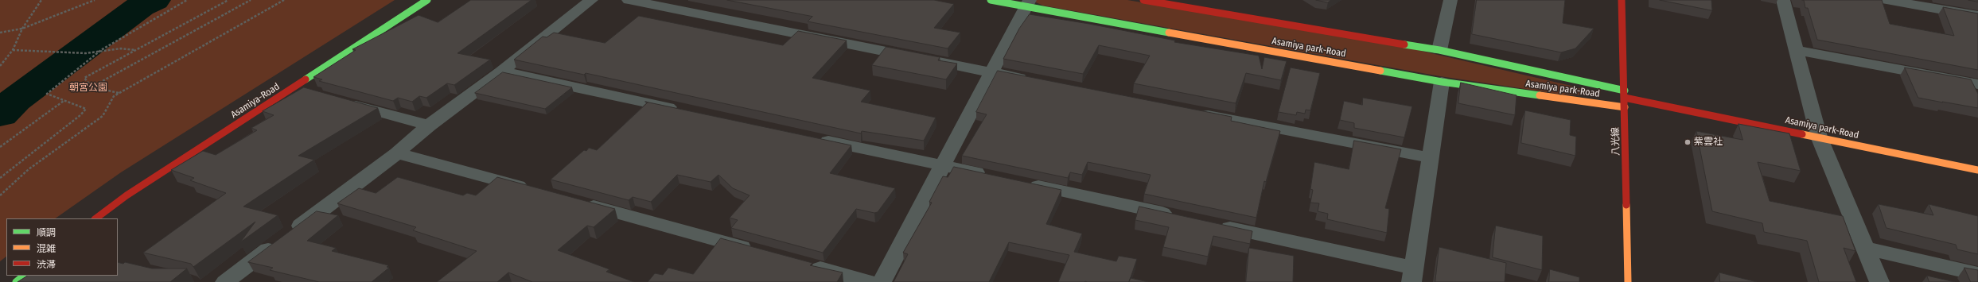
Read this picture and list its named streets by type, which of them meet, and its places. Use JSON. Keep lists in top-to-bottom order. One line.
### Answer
{"streets":{"street":["Asamiya park-Road","Asamiya-Road","八光線"]},"crossings":[["Asamiya park-Road","八光線"]],"parks":["朝宮公園"],"places":["紫雲社"],"legend":["順調","混雑","渋滞"]}
